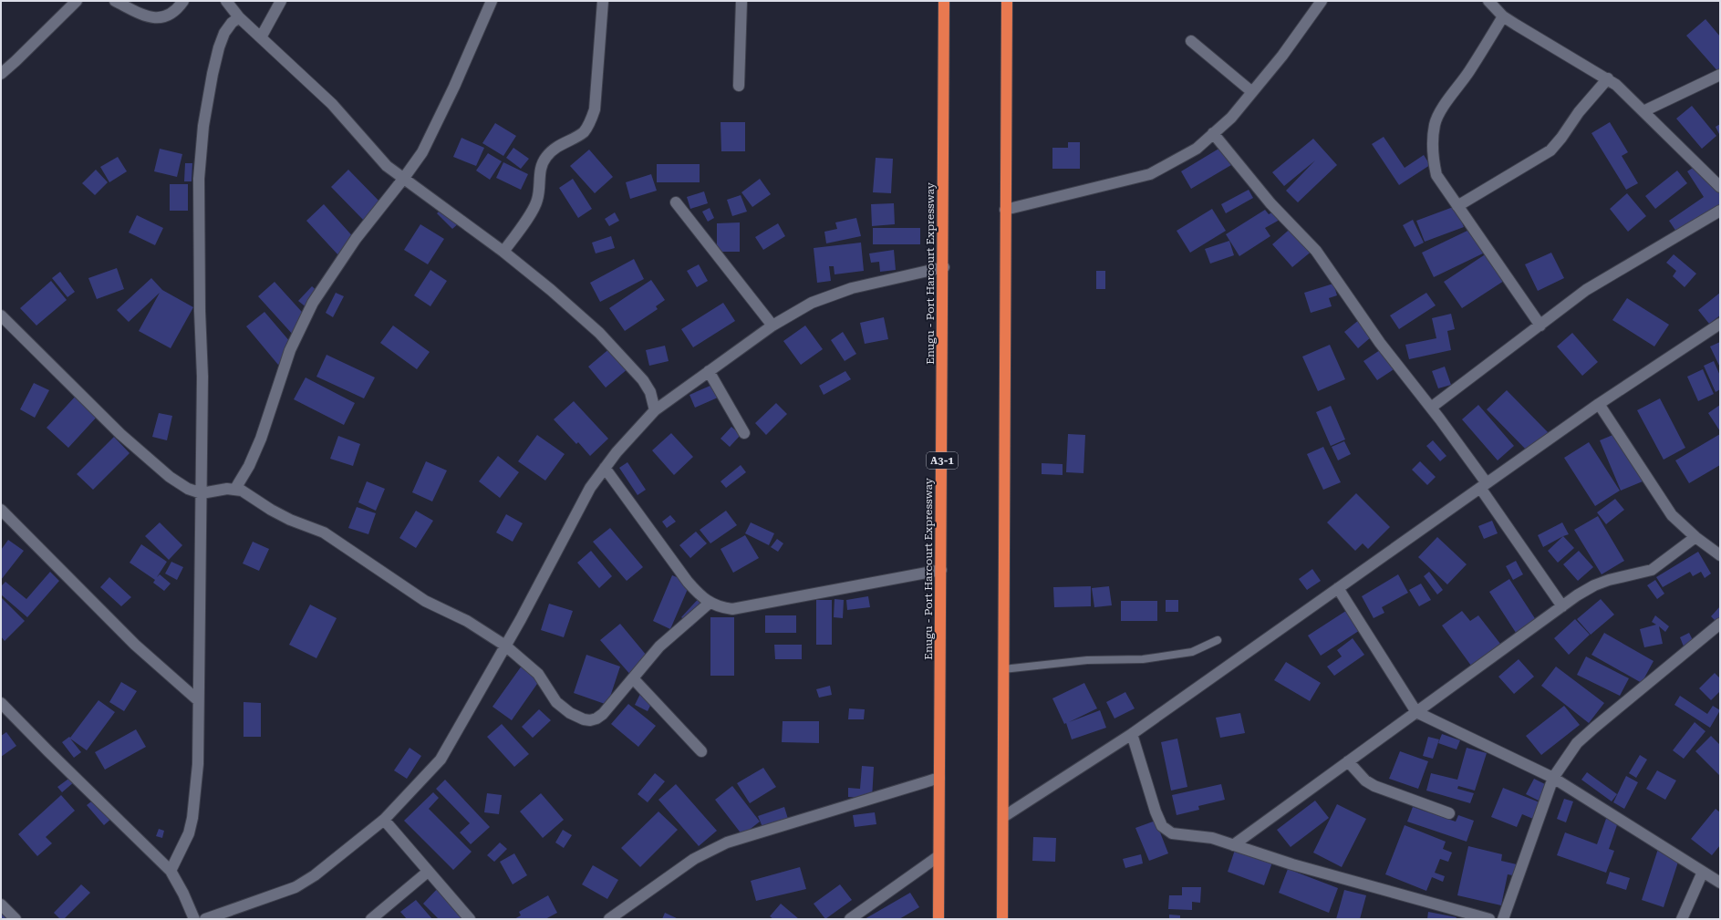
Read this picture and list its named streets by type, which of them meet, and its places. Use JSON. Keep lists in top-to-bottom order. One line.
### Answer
{"streets":{"highway":["Enugu - Port Harcourt Expressway","A3-1"]}}
